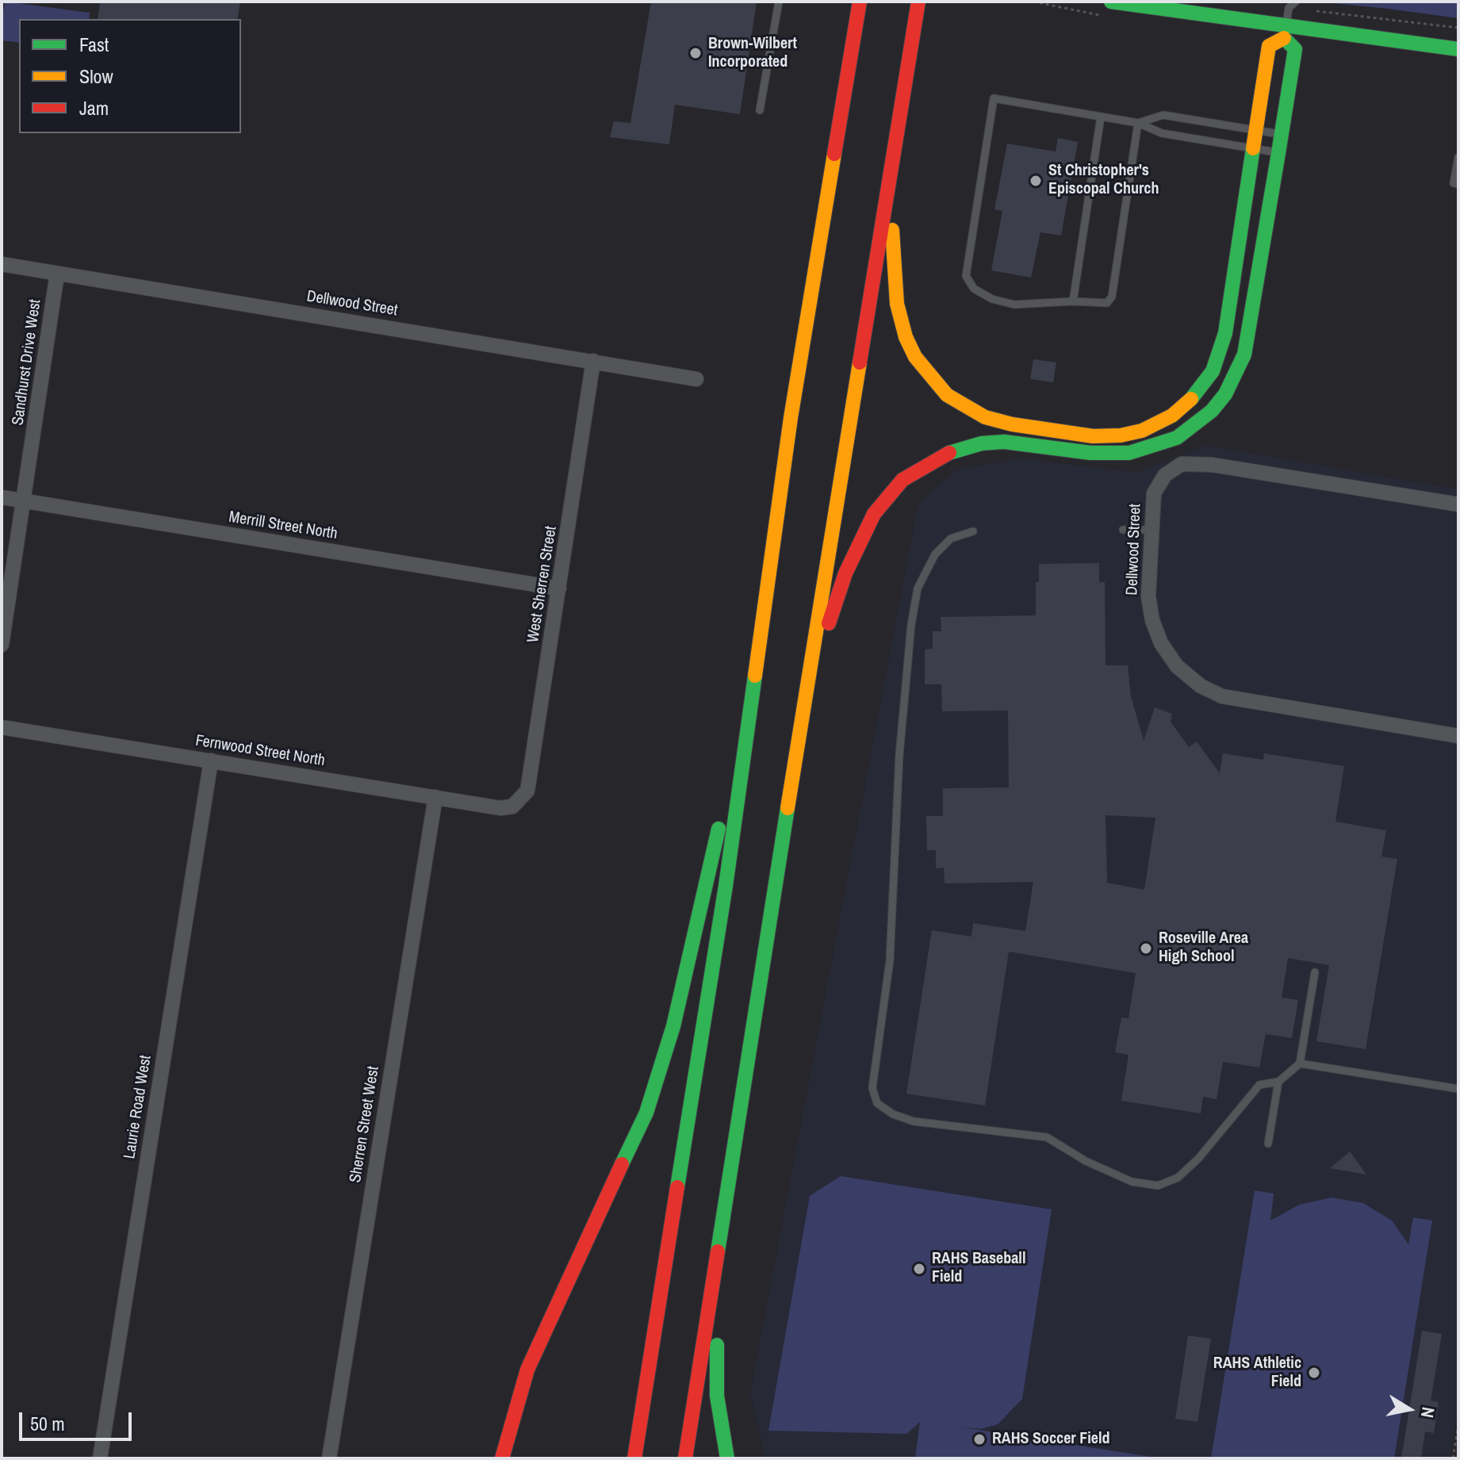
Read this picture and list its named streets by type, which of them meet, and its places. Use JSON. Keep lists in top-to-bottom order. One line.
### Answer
{"streets":{"street":["Dellwood Street","Sandhurst Drive West","Merrill Street North","West Sherren Street","Fernwood Street North","Laurie Road West","Sherren Street West"]},"crossings":[["Dellwood Street","Sandhurst Drive West"],["Dellwood Street","West Sherren Street"],["Sandhurst Drive West","Merrill Street North"],["Merrill Street North","West Sherren Street"],["West Sherren Street","Fernwood Street North"],["Fernwood Street North","Laurie Road West"],["Fernwood Street North","Sherren Street West"]],"places":["Brown-Wilbert Incorporated","St Christopher's Episcopal Church","Roseville Area High School","RAHS Baseball Field","RAHS Athletic Field","RAHS Soccer Field"],"legend":["Fast","Slow","Jam"],"scale_bar":"50 m","north":"right"}
